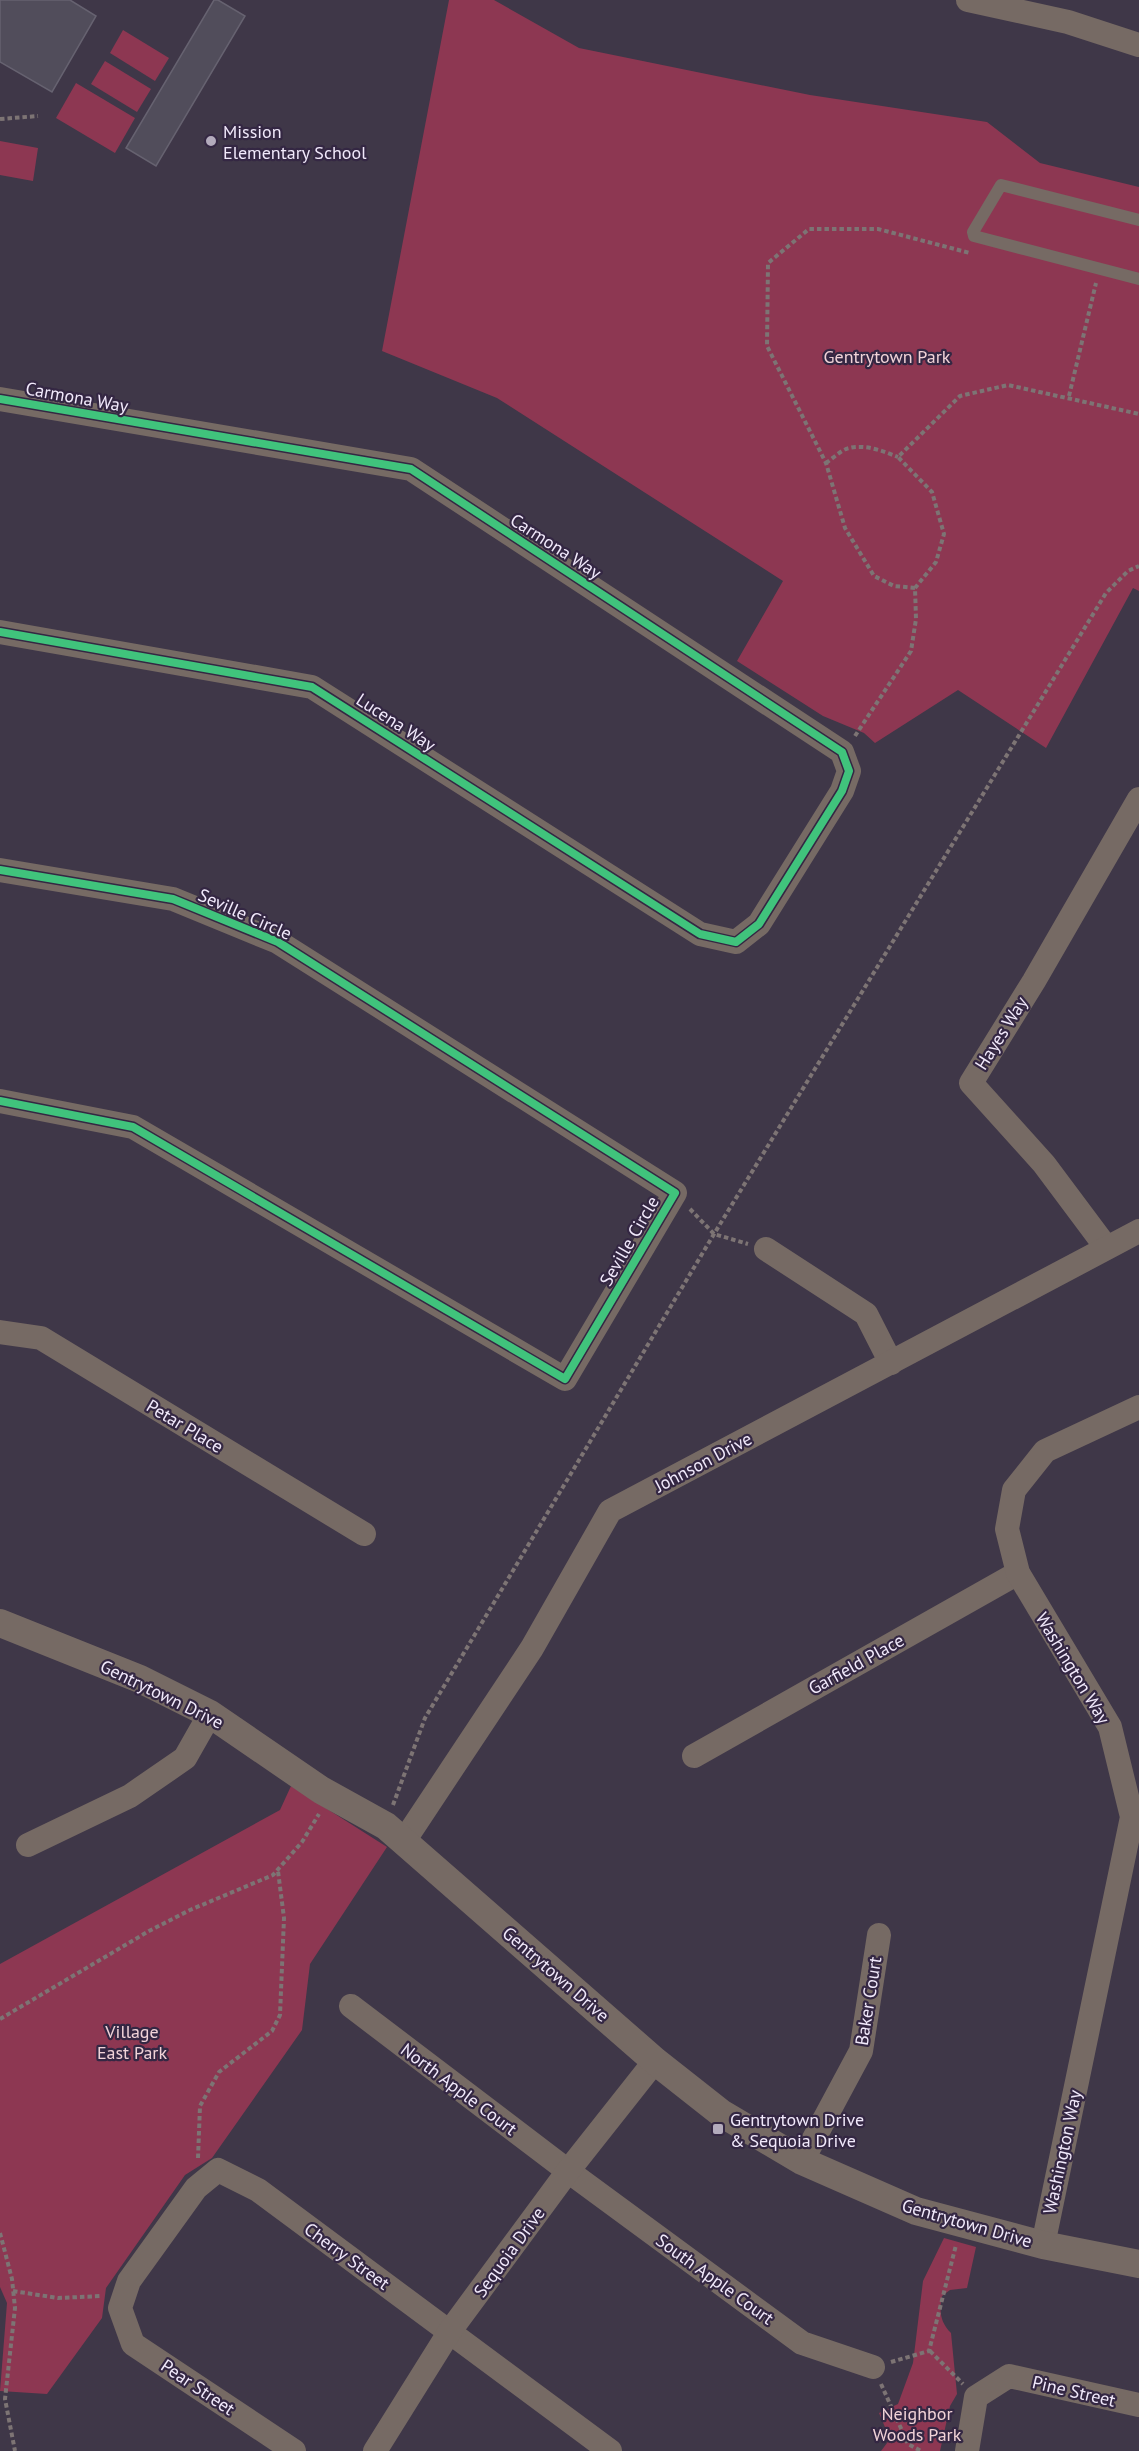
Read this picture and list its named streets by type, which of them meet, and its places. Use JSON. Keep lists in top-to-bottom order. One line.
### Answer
{"streets":{"street":["Carmona Way","Lucena Way","Seville Circle","Hayes Way","Petar Place","Johnson Drive","Garfield Place","Washington Way","Gentrytown Drive","Baker Court","North Apple Court","Sequoia Drive","Cherry Street","South Apple Court","Pear Street","Pine Street"]},"crossings":[["Carmona Way","Lucena Way"],["Hayes Way","Johnson Drive"],["Johnson Drive","Gentrytown Drive"],["Garfield Place","Washington Way"],["Washington Way","Gentrytown Drive"],["Gentrytown Drive","Baker Court"],["Gentrytown Drive","Sequoia Drive"],["North Apple Court","Sequoia Drive"],["North Apple Court","South Apple Court"],["Sequoia Drive","Cherry Street"],["Sequoia Drive","South Apple Court"],["Cherry Street","Pear Street"]],"parks":["Gentrytown Park","Village East Park","Neighbor Woods Park"],"places":{"other":["Mission Elementary School"],"transit":["Gentrytown Drive & Sequoia Drive"]}}
